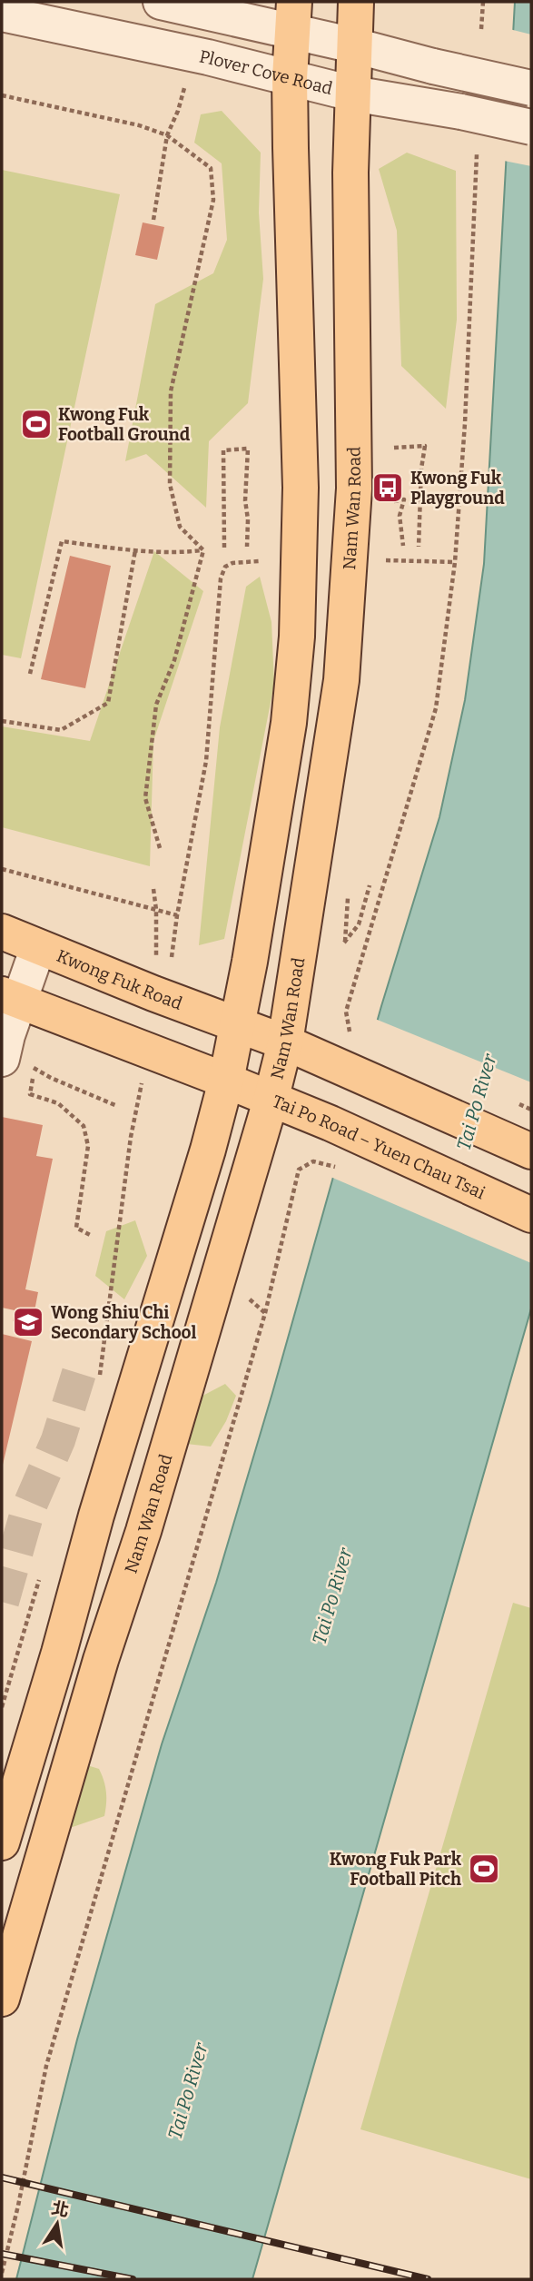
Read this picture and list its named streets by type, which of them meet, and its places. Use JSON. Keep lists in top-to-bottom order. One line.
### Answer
{"streets":{"main road":["Nam Wan Road","Kwong Fuk Road","Tai Po Road – Yuen Chau Tsai"],"street":["Plover Cove Road"]},"crossings":[["Plover Cove Road","Nam Wan Road"],["Nam Wan Road","Tai Po Road – Yuen Chau Tsai"]],"water":["Tai Po River"],"places":{"sports":["Kwong Fuk Football Ground","Kwong Fuk Park Football Pitch"],"bus stop":["Kwong Fuk Playground"],"school or university":["Wong Shiu Chi Secondary School"]},"north":"top"}
